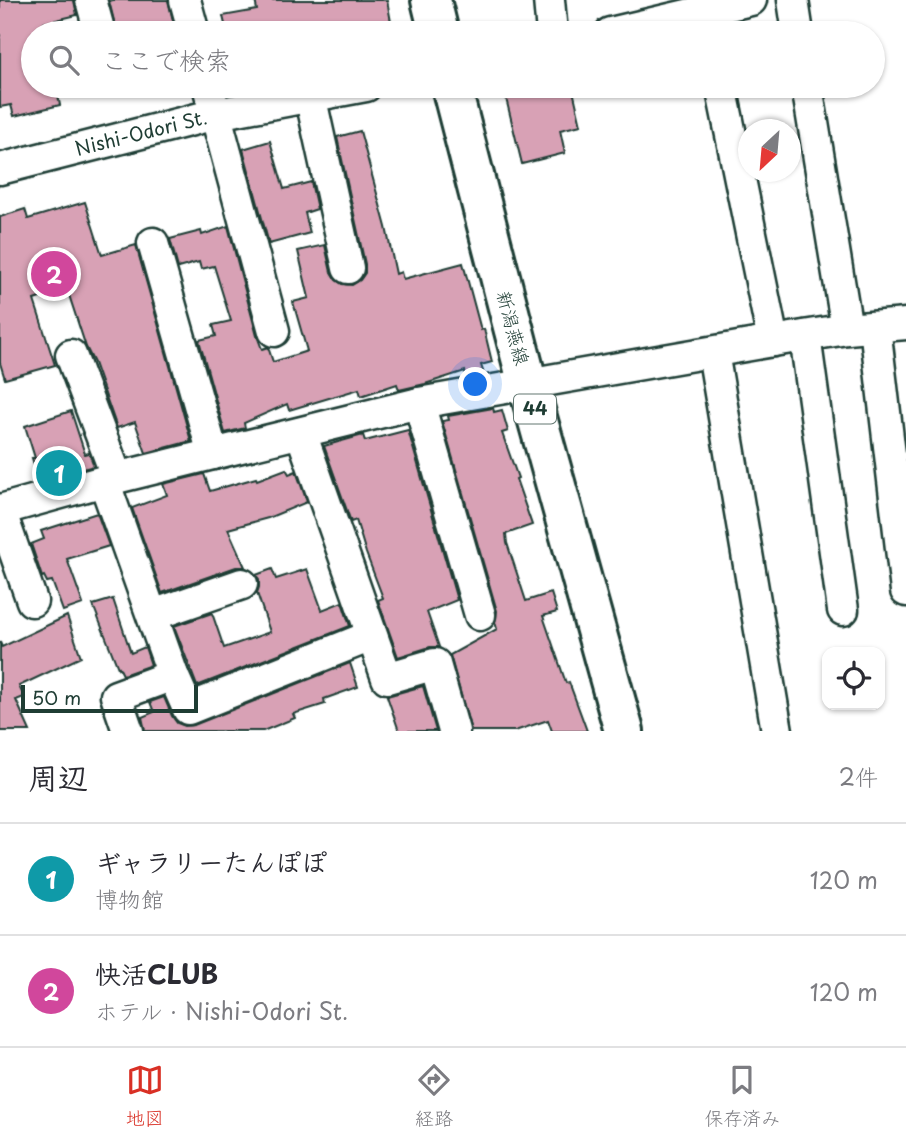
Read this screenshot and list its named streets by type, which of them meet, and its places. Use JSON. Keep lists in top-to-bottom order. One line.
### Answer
{"streets":{"main road":["新潟燕線","44"],"street":["Nishi-Odori St."]},"scale_bar":"50 m","north":"bottom left","page":{"search":"ここで検索","pins":["2","1"],"scale":"50 m","heading":["周辺","2件"],"list":[{"mark":"1","name":"ギャラリーたんぽぽ","note":"博物館","value":"120 m"},{"mark":"2","name":"快活CLUB","note":"ホテル · Nishi-Odori St.","value":"120 m"}],"nav":["地図","経路","保存済み"]}}
